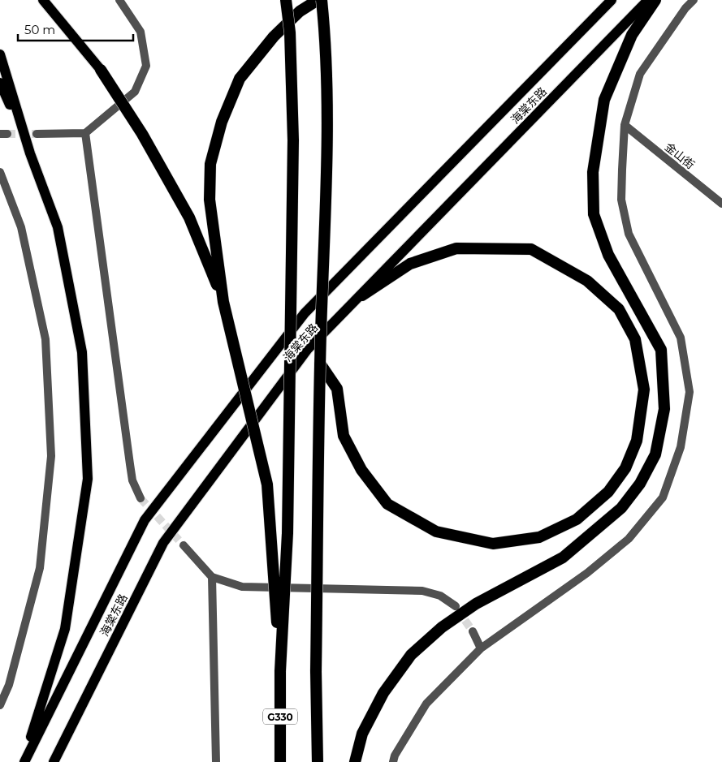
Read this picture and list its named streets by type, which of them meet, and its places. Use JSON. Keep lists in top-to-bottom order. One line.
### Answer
{"streets":{"highway":["G330"],"main road":["海棠东路"],"street":["金山街"]},"scale_bar":"50 m"}
